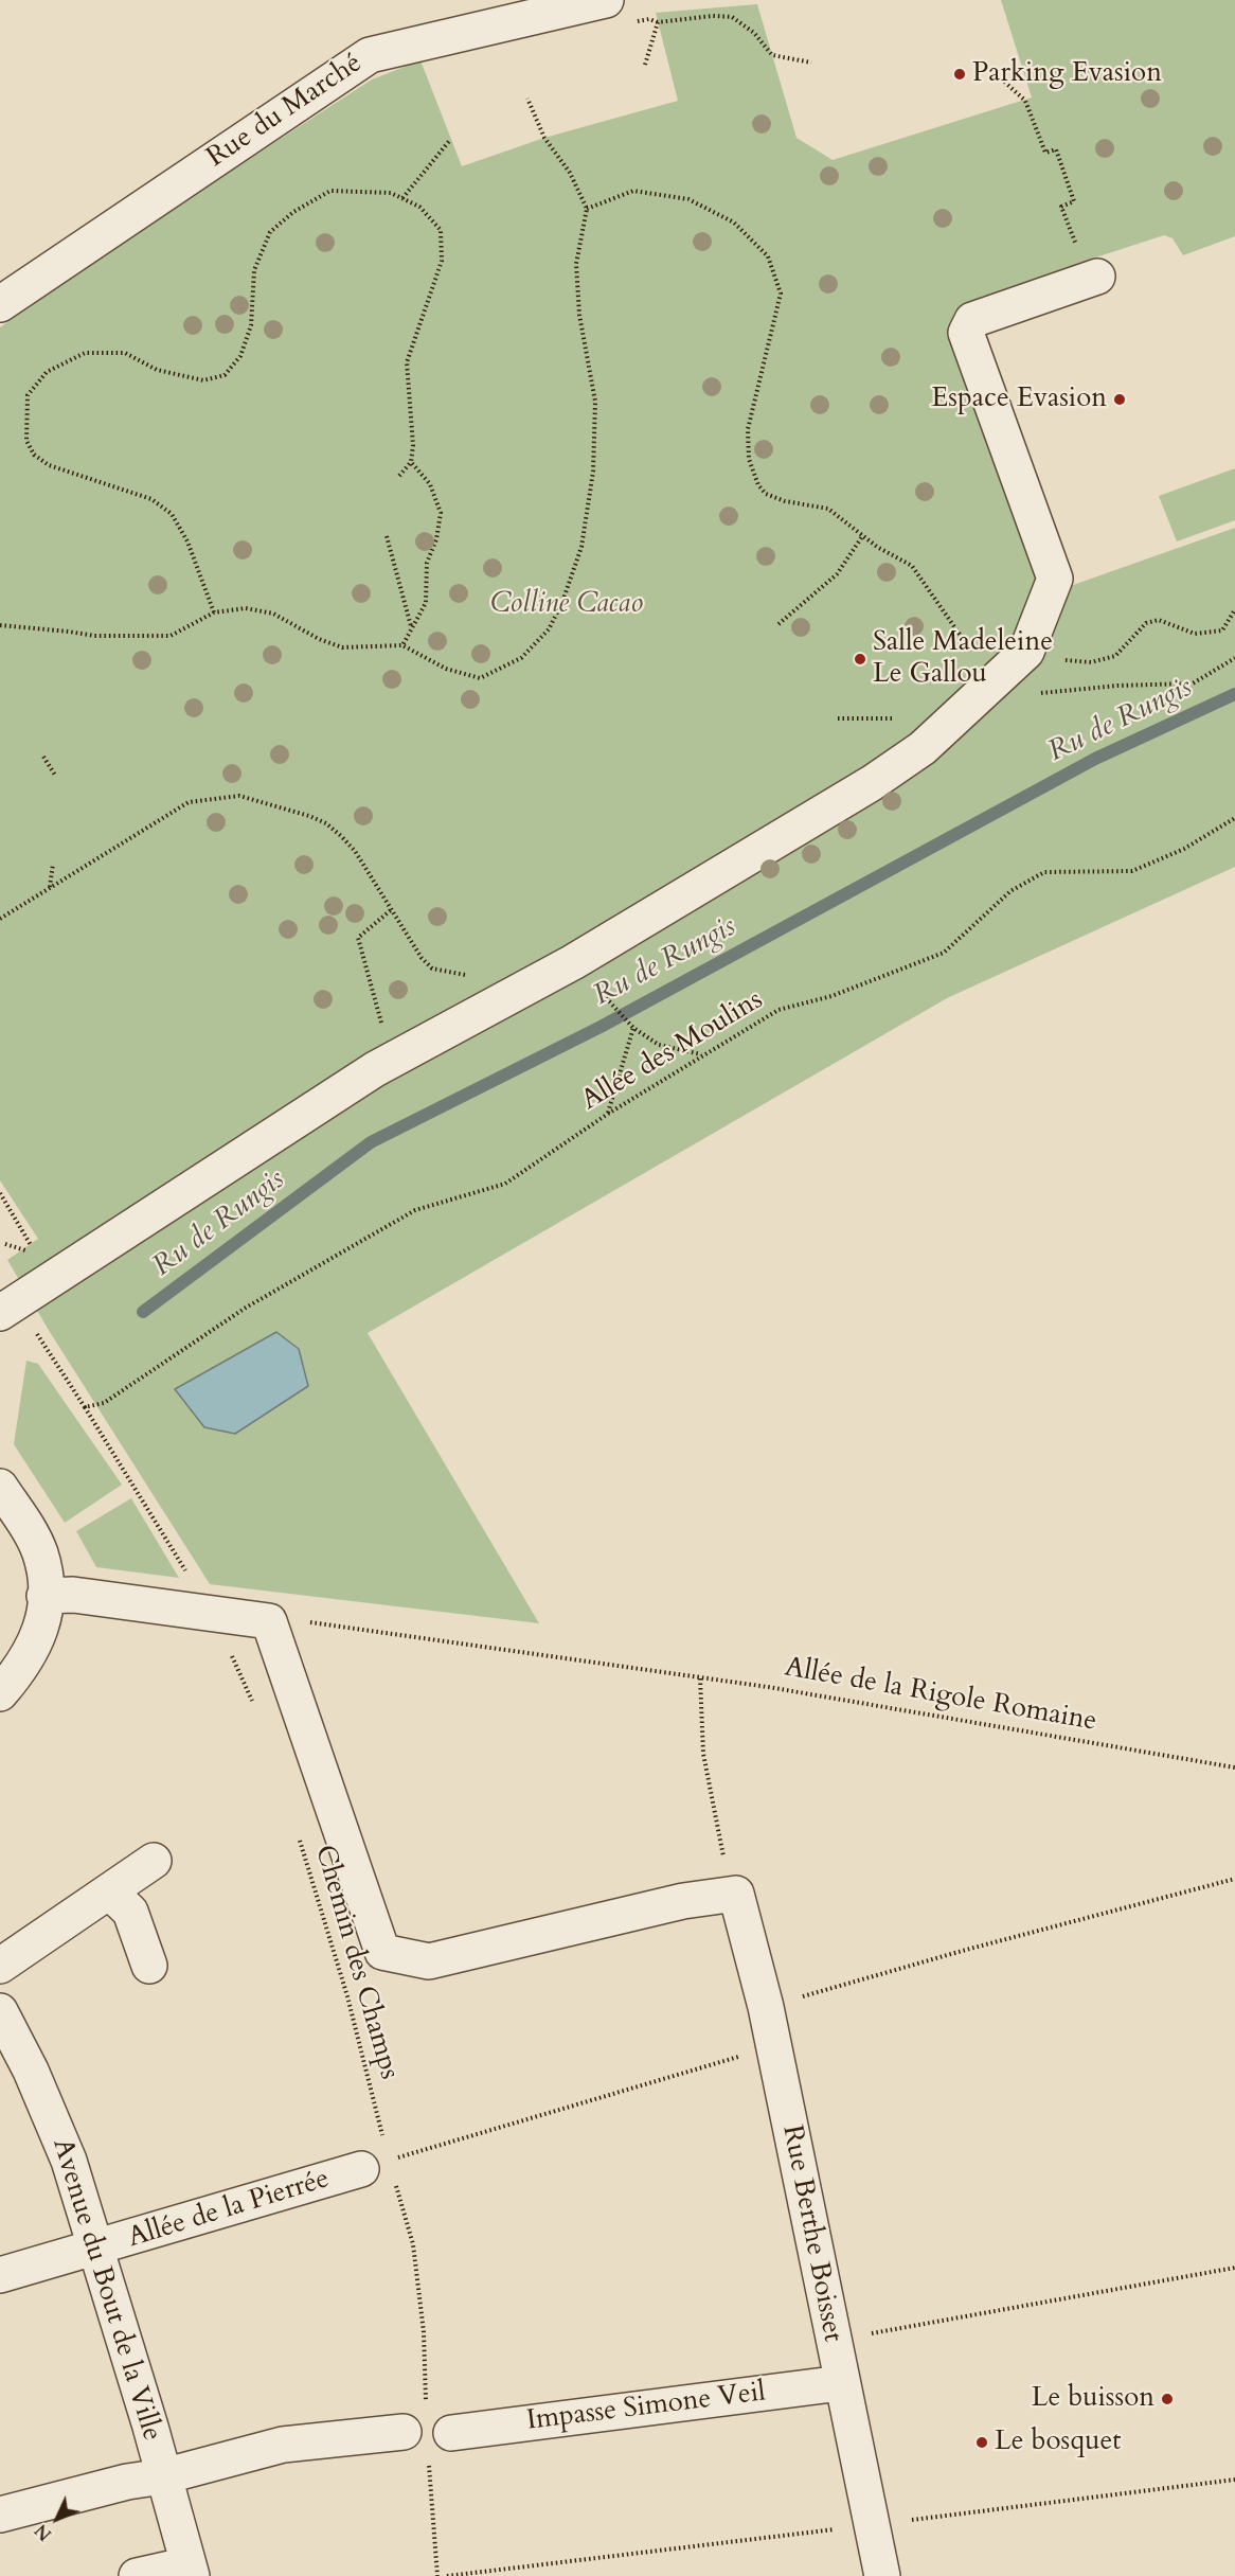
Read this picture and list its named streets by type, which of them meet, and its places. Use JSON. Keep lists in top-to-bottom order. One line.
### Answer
{"streets":{"street":["Rue du Marché","Allée de la Pierrée","Rue Berthe Boisset","Avenue du Bout de la Ville","Impasse Simone Veil"],"path":["Allée des Moulins","Allée de la Rigole Romaine","Chemin des Champs"]},"crossings":[["Allée de la Pierrée","Avenue du Bout de la Ville"],["Rue Berthe Boisset","Impasse Simone Veil"],["Avenue du Bout de la Ville","Impasse Simone Veil"]],"water":["Ru de Rungis"],"parks":["Colline Cacao"],"places":["Parking Evasion","Espace Evasion","Salle Madeleine Le Gallou","Le buisson","Le bosquet"],"north":"bottom left"}
